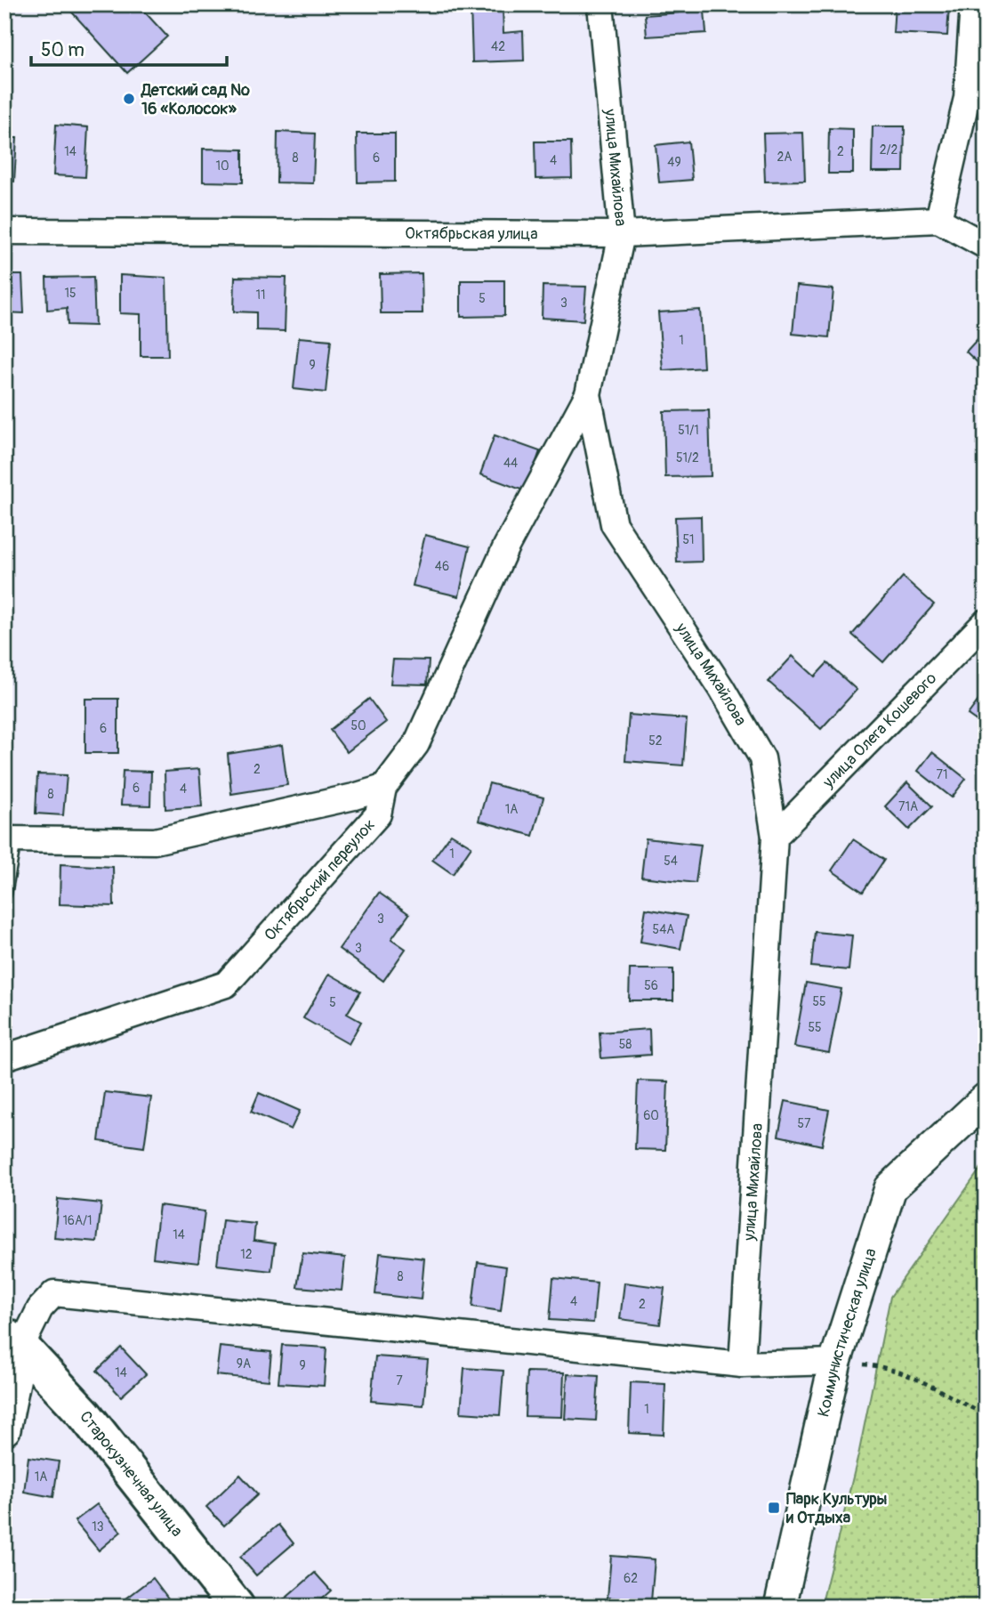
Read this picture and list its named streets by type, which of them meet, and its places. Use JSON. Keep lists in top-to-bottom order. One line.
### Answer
{"streets":{"main road":["Старокузнечная улица"],"street":["улица Михайлова","Октябрьская улица","улица Олега Кошевого","Октябрьский переулок","Коммунистическая улица"]},"crossings":[["улица Михайлова","Октябрьская улица"],["улица Михайлова","улица Олега Кошевого"],["улица Михайлова","Октябрьский переулок"]],"places":{"other":["Детский сад № 16 «Колосок»"],"transit":["Парк Культуры и Отдыха"]},"house_numbers":["42","2/2","14","2","2А","8","6","4","49","10","15","11","5","3","1","9","51/1","51/2","44","51","46","50","6","52","2","71","6","4","8","71А","1А","1","54","3","54А","3","56","55","5","55","58","60","57","16А/1","14","12","8","4","2","9А","9","14","7","1","1А","13","62"],"scale_bar":"50 m"}
